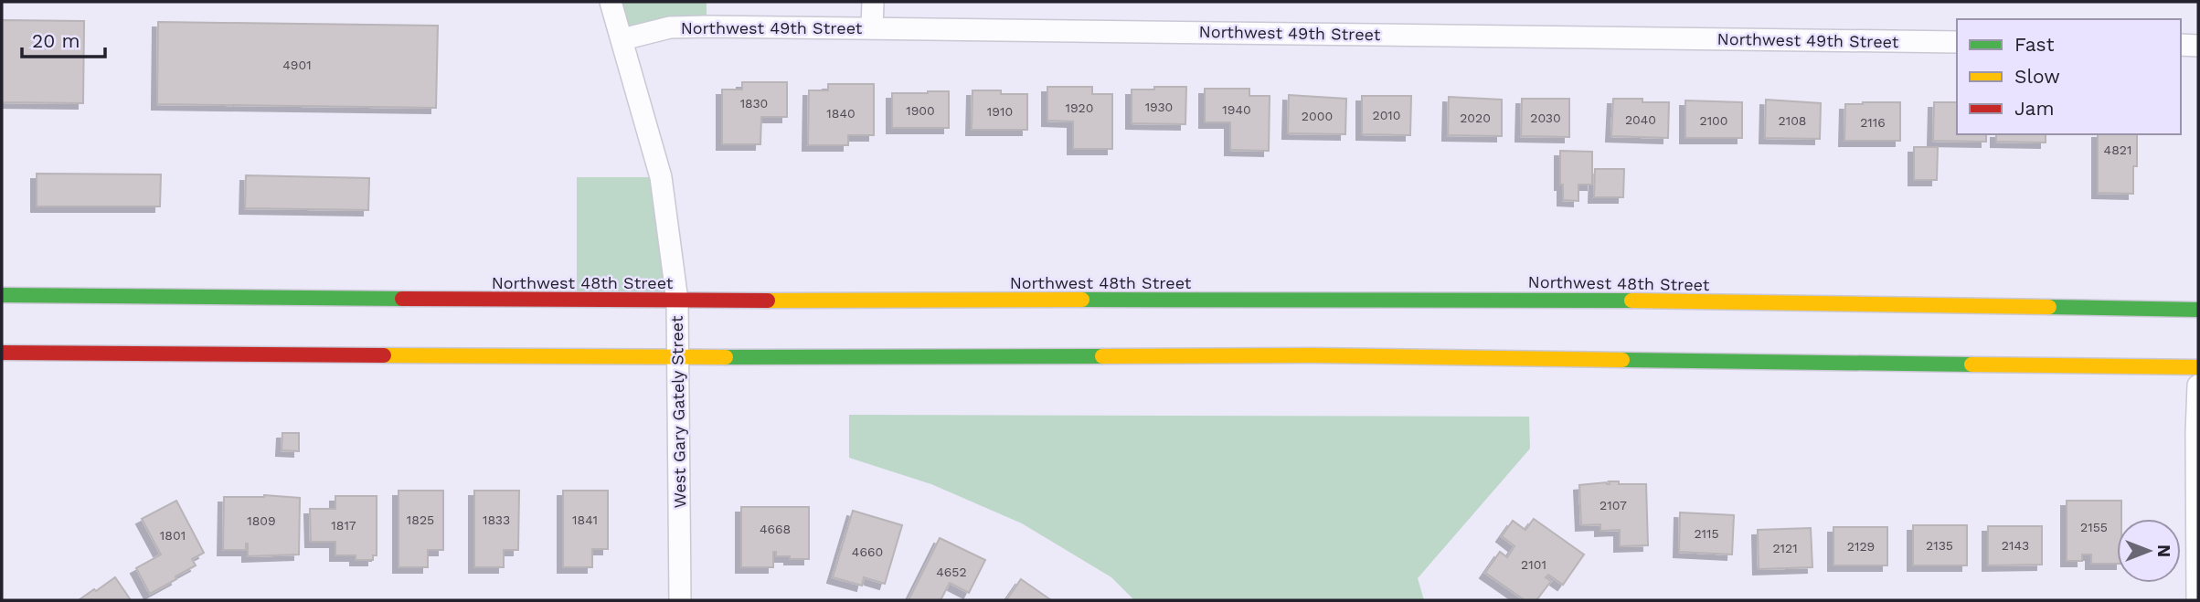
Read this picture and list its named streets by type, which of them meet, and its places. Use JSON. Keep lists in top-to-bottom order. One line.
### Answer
{"streets":{"main road":["Northwest 48th Street"],"street":["Northwest 49th Street","West Gary Gately Street"]},"crossings":[["Northwest 49th Street","West Gary Gately Street"],["Northwest 48th Street","West Gary Gately Street"]],"house_numbers":["4901","1830","1930","1920","1940","1900","1910","1840","2010","2000","2020","2030","2040","2100","2108","2116","4821","2107","1825","1833","1841","1809","1817","2155","4668","2115","1801","2135","2143","2129","2121","4660","2101","4652"],"legend":["Fast","Slow","Jam"],"scale_bar":"20 m","north":"right"}
